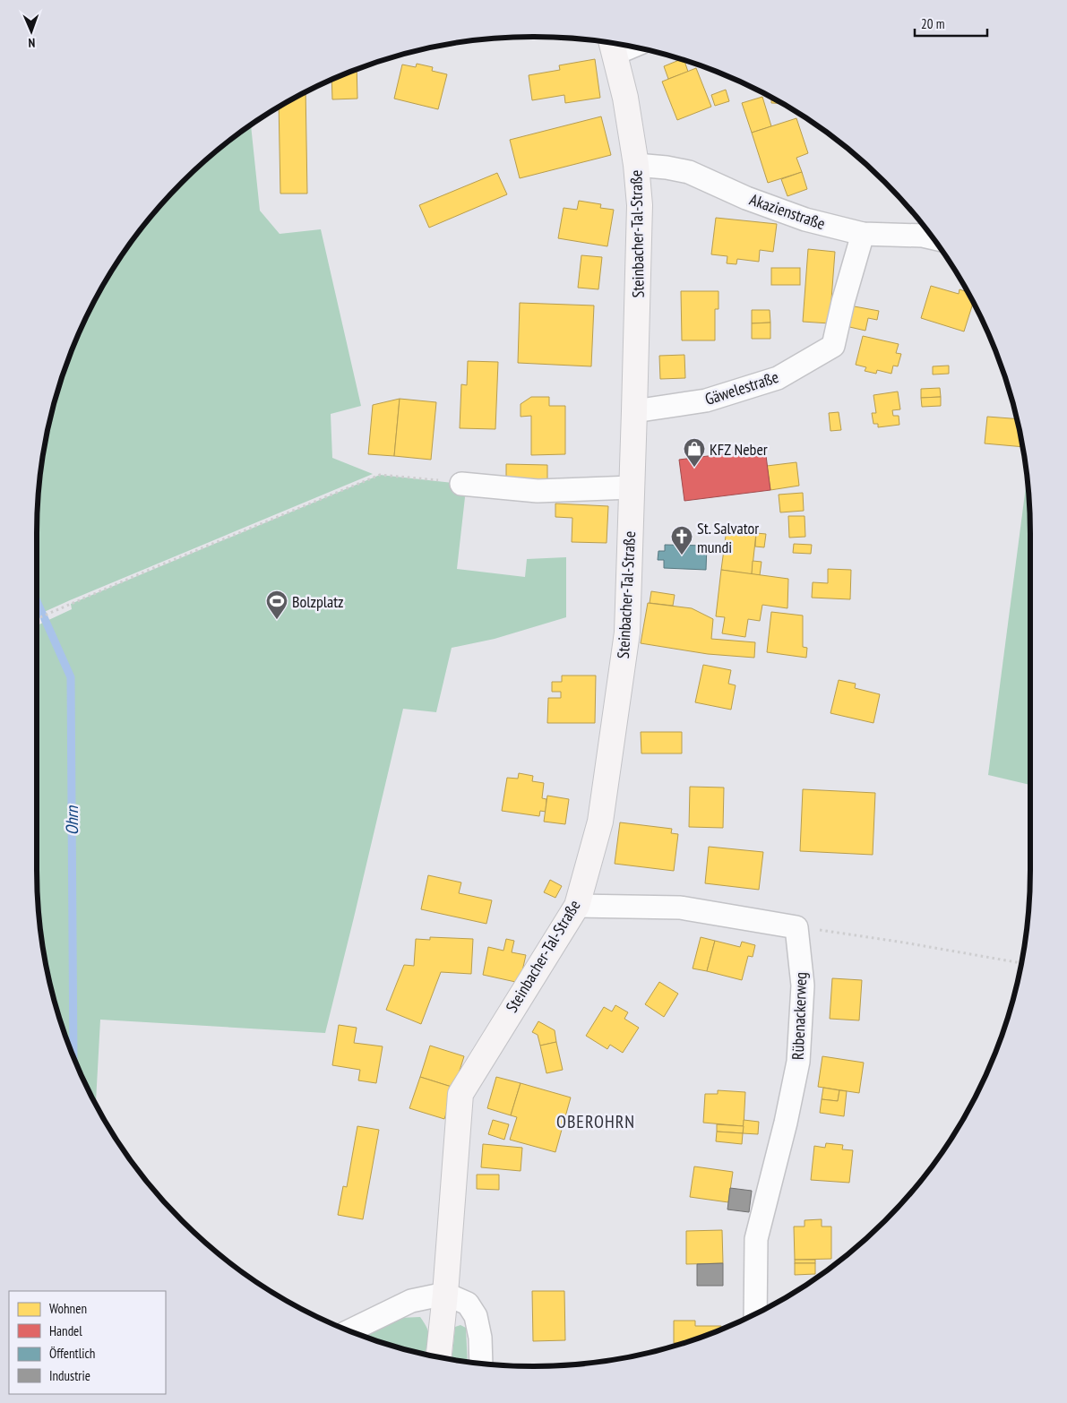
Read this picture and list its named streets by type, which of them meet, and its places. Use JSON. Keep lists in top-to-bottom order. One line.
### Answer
{"streets":{"main road":["Steinbacher-Tal-Straße"],"street":["Akazienstraße","Gäwelestraße","Rübenackerweg"]},"crossings":[["Akazienstraße","Steinbacher-Tal-Straße"],["Akazienstraße","Gäwelestraße"],["Steinbacher-Tal-Straße","Gäwelestraße"]],"districts":["OBEROHRN"],"water":["Ohrn"],"places":{"shop":["KFZ Neber"],"church":["St. Salvator mundi"],"sports":["Bolzplatz"]},"legend":["Wohnen","Handel","Öffentlich","Industrie"],"scale_bar":"20 m","north":"bottom"}
